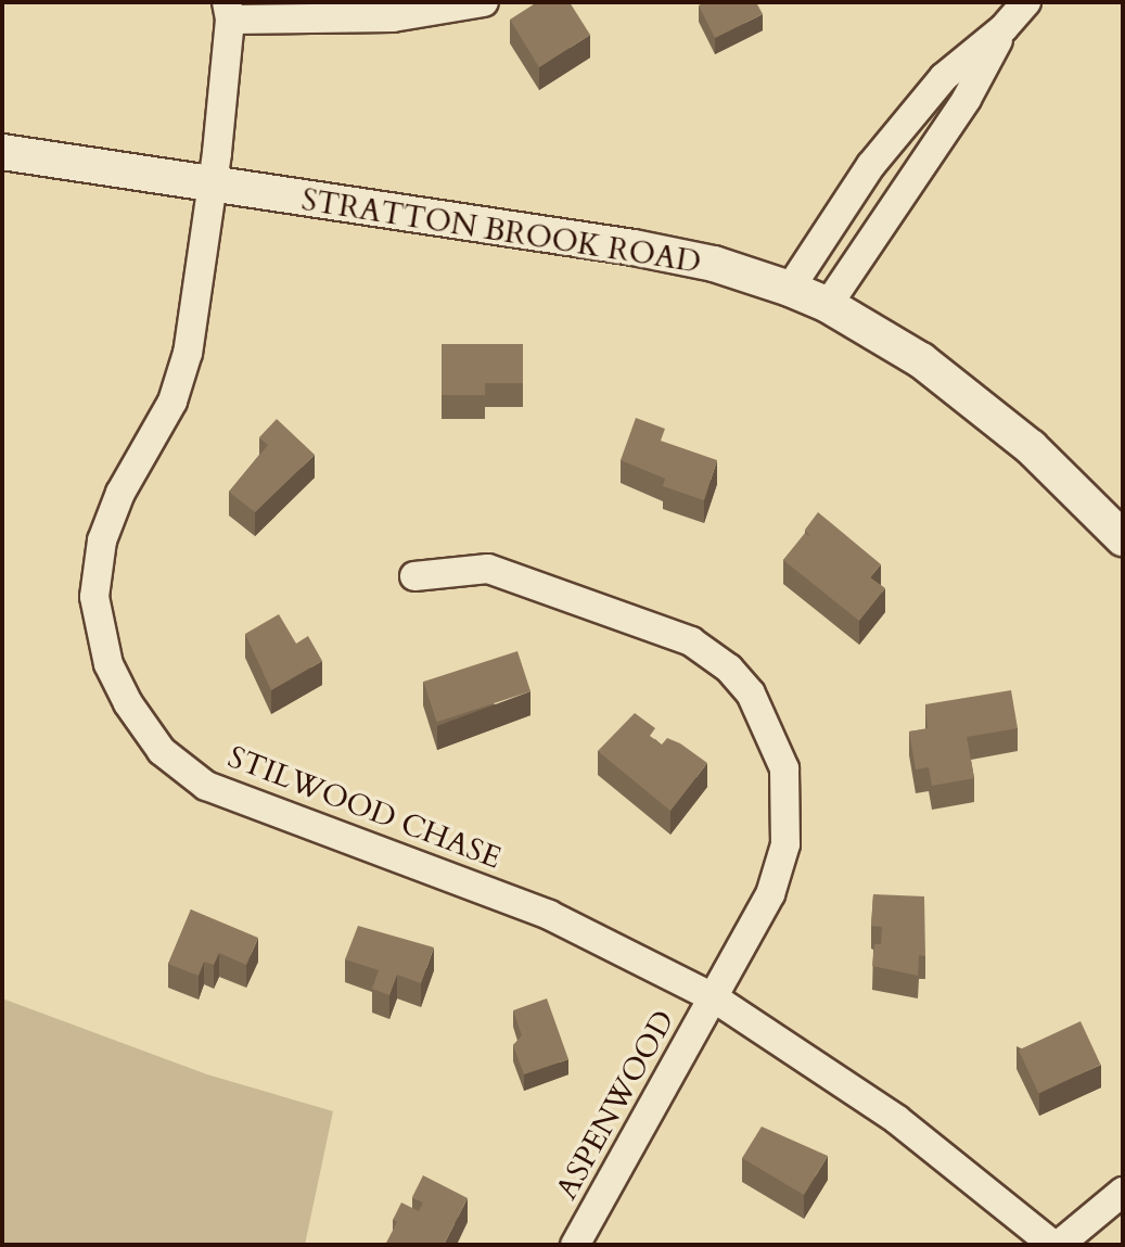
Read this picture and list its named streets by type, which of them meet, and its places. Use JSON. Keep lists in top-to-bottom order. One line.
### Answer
{"streets":{"street":["STRATTON BROOK ROAD","STILWOOD CHASE","ASPENWOOD"]},"crossings":[["STRATTON BROOK ROAD","STILWOOD CHASE"],["STILWOOD CHASE","ASPENWOOD"]]}
